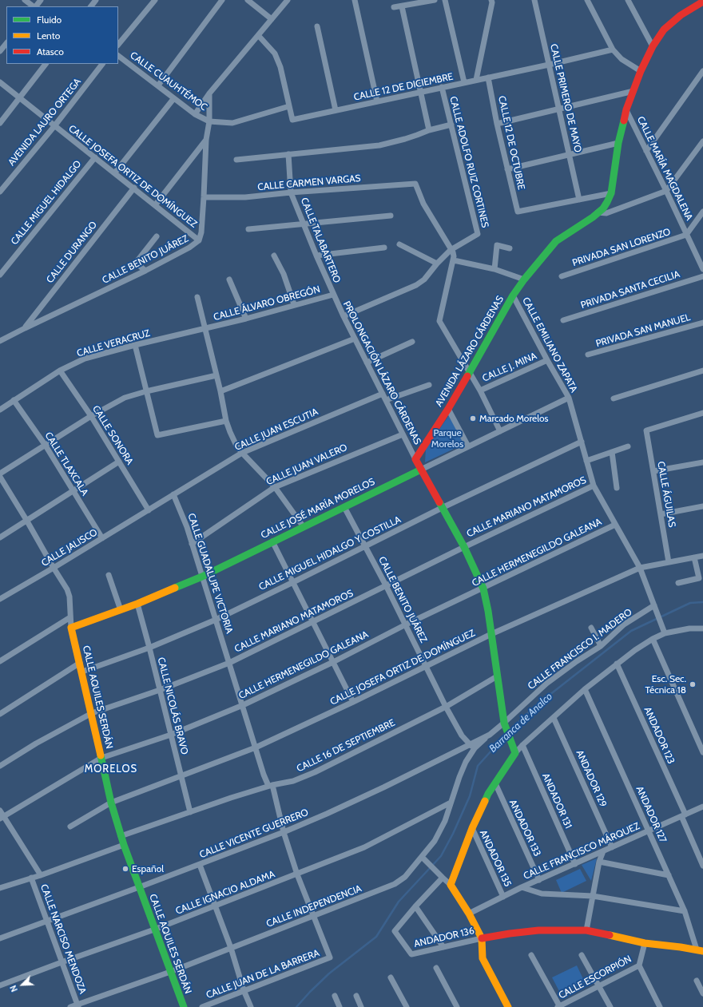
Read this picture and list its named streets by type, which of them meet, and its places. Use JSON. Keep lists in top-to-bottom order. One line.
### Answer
{"streets":{"street":["CALLE CUAUHTÉMOC","CALLE 12 DE DICIEMBRE","CALLE PRIMERO DE MAYO","AVENIDA LAURO ORTEGA","CALLE 12 DE OCTUBRE","CALLE ADOLFO RUIZ CORTINES","CALLE MARÍA MAGDALENA","CALLE JOSEFA ORTIZ DE DOMÍNGUEZ","CALLE CARMEN VARGAS","CALLE MIGUEL HIDALGO","CALLE TALABARTERO","PRIVADA SAN LORENZO","CALLE DURANGO","CALLE BENITO JUÁREZ","PRIVADA SANTA CECILIA","CALLE ÁLVARO OBREGÓN","PRIVADA SAN MANUEL","CALLE VERACRUZ","CALLE EMILIANO ZAPATA","AVENIDA LÁZARO CÁRDENAS","CALLE J. MINA","PROLONGACIÓN LÁZARO CÁRDENAS","CALLE JUAN ESCUTIA","CALLE SONORA","CALLE TLAXCALA","CALLE JUAN VALERO","CALLE ÁGUILAS","CALLE MARIANO MATAMOROS","CALLE JOSÉ MARÍA MORELOS","CALLE JALISCO","CALLE HERMENEGILDO GALEANA","CALLE MIGUEL HIDALGO Y COSTILLA","CALLE GUADALUPE VICTORIA","CALLE FRANCISCO I. MADERO","CALLE AQUILES SERDÁN","CALLE NICOLÁS BRAVO","ANDADOR 123","CALLE 16 DE SEPTIEMBRE","ANDADOR 129","ANDADOR 131","ANDADOR 127","ANDADOR 133","CALLE VICENTE GUERRERO","CALLE FRANCISCO MÁRQUEZ","ANDADOR 135","CALLE IGNACIO ALDAMA","CALLE INDEPENDENCIA","ANDADOR 136","CALLE NARCISO MENDOZA","CALLE JUAN DE LA BARRERA","CALLE ESCORPIÓN"]},"crossings":[["CALLE CUAUHTÉMOC","CALLE BENITO JUÁREZ"],["CALLE 12 DE DICIEMBRE","CALLE PRIMERO DE MAYO"],["CALLE 12 DE DICIEMBRE","CALLE 12 DE OCTUBRE"],["CALLE 12 DE DICIEMBRE","CALLE ADOLFO RUIZ CORTINES"],["CALLE PRIMERO DE MAYO","CALLE 12 DE OCTUBRE"],["AVENIDA LAURO ORTEGA","CALLE JOSEFA ORTIZ DE DOMÍNGUEZ"],["CALLE ADOLFO RUIZ CORTINES","CALLE CARMEN VARGAS"],["CALLE ADOLFO RUIZ CORTINES","PROLONGACIÓN LÁZARO CÁRDENAS"],["CALLE MARÍA MAGDALENA","PRIVADA SAN LORENZO"],["CALLE MARÍA MAGDALENA","AVENIDA LÁZARO CÁRDENAS"],["CALLE JOSEFA ORTIZ DE DOMÍNGUEZ","CALLE MIGUEL HIDALGO"],["CALLE JOSEFA ORTIZ DE DOMÍNGUEZ","CALLE DURANGO"],["CALLE JOSEFA ORTIZ DE DOMÍNGUEZ","CALLE BENITO JUÁREZ"],["CALLE JOSEFA ORTIZ DE DOMÍNGUEZ","CALLE EMILIANO ZAPATA"],["CALLE JOSEFA ORTIZ DE DOMÍNGUEZ","CALLE ÁGUILAS"],["CALLE JOSEFA ORTIZ DE DOMÍNGUEZ","CALLE GUADALUPE VICTORIA"],["CALLE JOSEFA ORTIZ DE DOMÍNGUEZ","CALLE AQUILES SERDÁN"],["CALLE JOSEFA ORTIZ DE DOMÍNGUEZ","CALLE NICOLÁS BRAVO"],["CALLE CARMEN VARGAS","CALLE TALABARTERO"],["CALLE CARMEN VARGAS","CALLE BENITO JUÁREZ"],["CALLE TALABARTERO","CALLE ÁLVARO OBREGÓN"],["CALLE TALABARTERO","PROLONGACIÓN LÁZARO CÁRDENAS"],["CALLE DURANGO","CALLE BENITO JUÁREZ"],["CALLE BENITO JUÁREZ","CALLE MARIANO MATAMOROS"],["CALLE BENITO JUÁREZ","CALLE JOSÉ MARÍA MORELOS"],["CALLE BENITO JUÁREZ","CALLE HERMENEGILDO GALEANA"],["CALLE BENITO JUÁREZ","CALLE MIGUEL HIDALGO Y COSTILLA"],["CALLE BENITO JUÁREZ","CALLE 16 DE SEPTIEMBRE"],["CALLE BENITO JUÁREZ","CALLE VICENTE GUERRERO"],["CALLE BENITO JUÁREZ","CALLE INDEPENDENCIA"],["CALLE ÁLVARO OBREGÓN","CALLE VERACRUZ"],["CALLE ÁLVARO OBREGÓN","PROLONGACIÓN LÁZARO CÁRDENAS"],["CALLE VERACRUZ","CALLE SONORA"],["CALLE VERACRUZ","CALLE TLAXCALA"],["CALLE EMILIANO ZAPATA","AVENIDA LÁZARO CÁRDENAS"],["CALLE EMILIANO ZAPATA","CALLE J. MINA"],["CALLE EMILIANO ZAPATA","CALLE MARIANO MATAMOROS"],["CALLE EMILIANO ZAPATA","CALLE JOSÉ MARÍA MORELOS"],["CALLE EMILIANO ZAPATA","CALLE HERMENEGILDO GALEANA"],["CALLE EMILIANO ZAPATA","CALLE MIGUEL HIDALGO Y COSTILLA"],["CALLE EMILIANO ZAPATA","CALLE FRANCISCO I. MADERO"],["AVENIDA LÁZARO CÁRDENAS","PROLONGACIÓN LÁZARO CÁRDENAS"],["PROLONGACIÓN LÁZARO CÁRDENAS","CALLE JUAN ESCUTIA"],["PROLONGACIÓN LÁZARO CÁRDENAS","CALLE JUAN VALERO"],["CALLE JUAN ESCUTIA","CALLE SONORA"],["CALLE JUAN ESCUTIA","CALLE JALISCO"],["CALLE JUAN ESCUTIA","CALLE GUADALUPE VICTORIA"],["CALLE SONORA","CALLE JALISCO"],["CALLE TLAXCALA","CALLE JALISCO"],["CALLE JUAN VALERO","CALLE GUADALUPE VICTORIA"],["CALLE MARIANO MATAMOROS","CALLE GUADALUPE VICTORIA"],["CALLE MARIANO MATAMOROS","CALLE AQUILES SERDÁN"],["CALLE MARIANO MATAMOROS","CALLE NICOLÁS BRAVO"],["CALLE JOSÉ MARÍA MORELOS","CALLE GUADALUPE VICTORIA"],["CALLE JOSÉ MARÍA MORELOS","CALLE AQUILES SERDÁN"],["CALLE JOSÉ MARÍA MORELOS","CALLE NICOLÁS BRAVO"],["CALLE JALISCO","CALLE AQUILES SERDÁN"],["CALLE HERMENEGILDO GALEANA","CALLE GUADALUPE VICTORIA"],["CALLE HERMENEGILDO GALEANA","CALLE AQUILES SERDÁN"],["CALLE HERMENEGILDO GALEANA","CALLE NICOLÁS BRAVO"],["CALLE HERMENEGILDO GALEANA","CALLE NARCISO MENDOZA"],["CALLE MIGUEL HIDALGO Y COSTILLA","CALLE GUADALUPE VICTORIA"],["CALLE MIGUEL HIDALGO Y COSTILLA","CALLE AQUILES SERDÁN"],["CALLE MIGUEL HIDALGO Y COSTILLA","CALLE NICOLÁS BRAVO"],["CALLE GUADALUPE VICTORIA","CALLE 16 DE SEPTIEMBRE"],["CALLE GUADALUPE VICTORIA","CALLE VICENTE GUERRERO"],["CALLE GUADALUPE VICTORIA","CALLE IGNACIO ALDAMA"],["CALLE GUADALUPE VICTORIA","CALLE INDEPENDENCIA"],["CALLE GUADALUPE VICTORIA","CALLE JUAN DE LA BARRERA"],["CALLE FRANCISCO I. MADERO","CALLE VICENTE GUERRERO"],["CALLE AQUILES SERDÁN","CALLE 16 DE SEPTIEMBRE"],["CALLE AQUILES SERDÁN","CALLE VICENTE GUERRERO"],["CALLE AQUILES SERDÁN","CALLE IGNACIO ALDAMA"],["CALLE AQUILES SERDÁN","CALLE INDEPENDENCIA"],["CALLE NICOLÁS BRAVO","CALLE 16 DE SEPTIEMBRE"],["ANDADOR 123","CALLE FRANCISCO MÁRQUEZ"],["ANDADOR 129","CALLE FRANCISCO MÁRQUEZ"],["ANDADOR 131","CALLE FRANCISCO MÁRQUEZ"],["ANDADOR 127","CALLE FRANCISCO MÁRQUEZ"],["ANDADOR 133","CALLE FRANCISCO MÁRQUEZ"],["CALLE VICENTE GUERRERO","CALLE INDEPENDENCIA"],["CALLE VICENTE GUERRERO","CALLE NARCISO MENDOZA"],["CALLE FRANCISCO MÁRQUEZ","ANDADOR 135"],["CALLE IGNACIO ALDAMA","CALLE INDEPENDENCIA"],["CALLE IGNACIO ALDAMA","CALLE NARCISO MENDOZA"],["CALLE INDEPENDENCIA","CALLE NARCISO MENDOZA"]],"districts":["MORELOS"],"water":["Barranca de Analco"],"parks":["Parque Morelos"],"places":["Marcado Morelos","Esc. Sec. Técnica 18","Español"],"legend":["Fluido","Lento","Atasco"],"north":"bottom left"}
